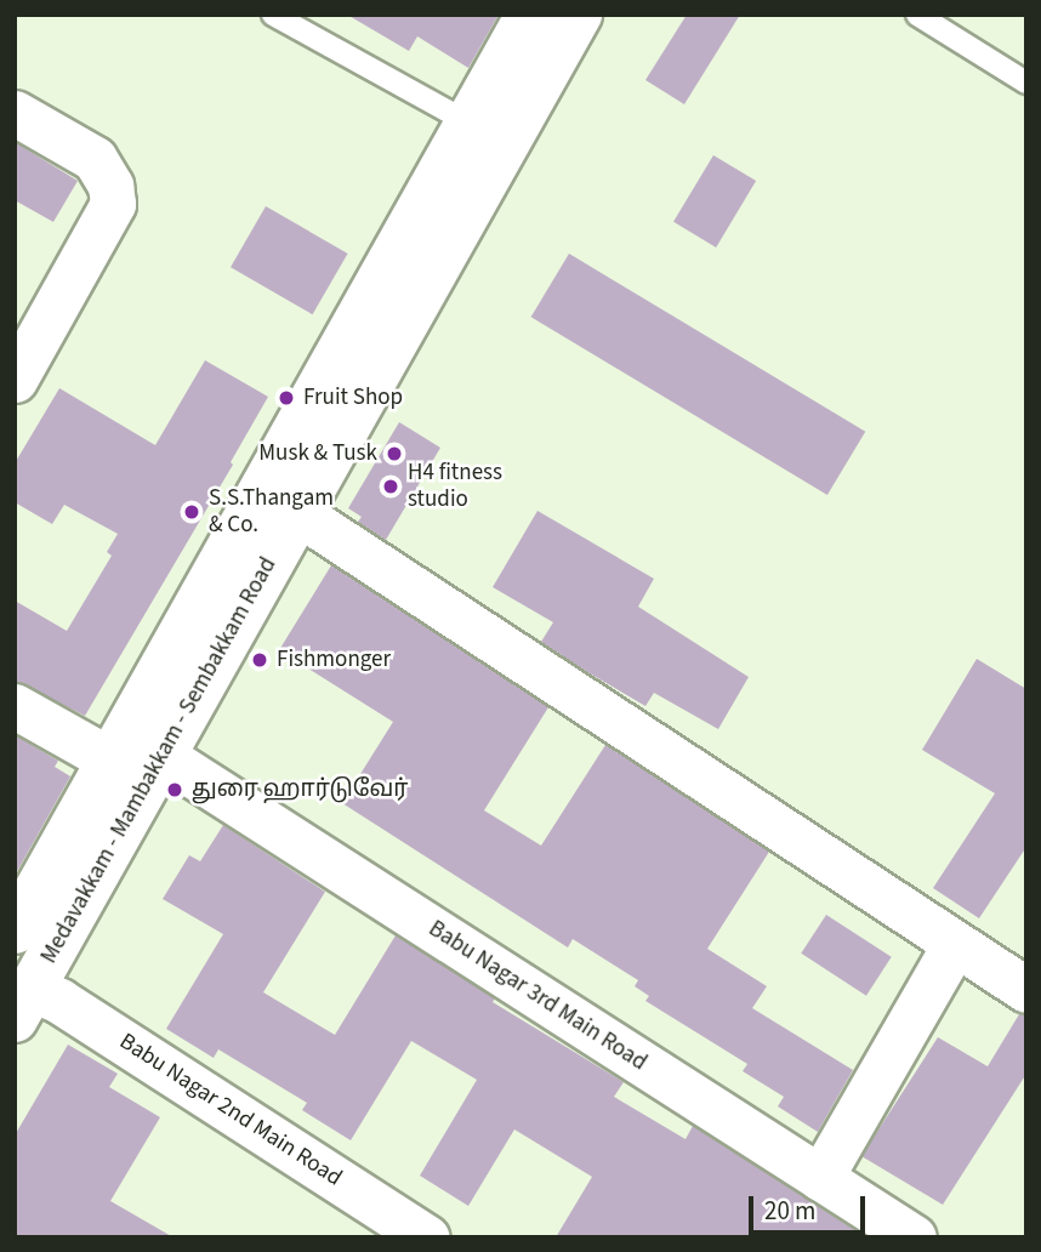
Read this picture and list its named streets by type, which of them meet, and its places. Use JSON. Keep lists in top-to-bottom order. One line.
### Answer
{"streets":{"main road":["Medavakkam - Mambakkam - Sembakkam Road"],"street":["Babu Nagar 3rd Main Road","Babu Nagar 2nd Main Road"]},"crossings":[["Medavakkam - Mambakkam - Sembakkam Road","Babu Nagar 3rd Main Road"],["Medavakkam - Mambakkam - Sembakkam Road","Babu Nagar 2nd Main Road"]],"places":["Fruit Shop","Musk & Tusk","H4 fitness studio","S.S.Thangam & Co.","Fishmonger","துரை ஹார்டுவேர்"],"scale_bar":"20 m"}
